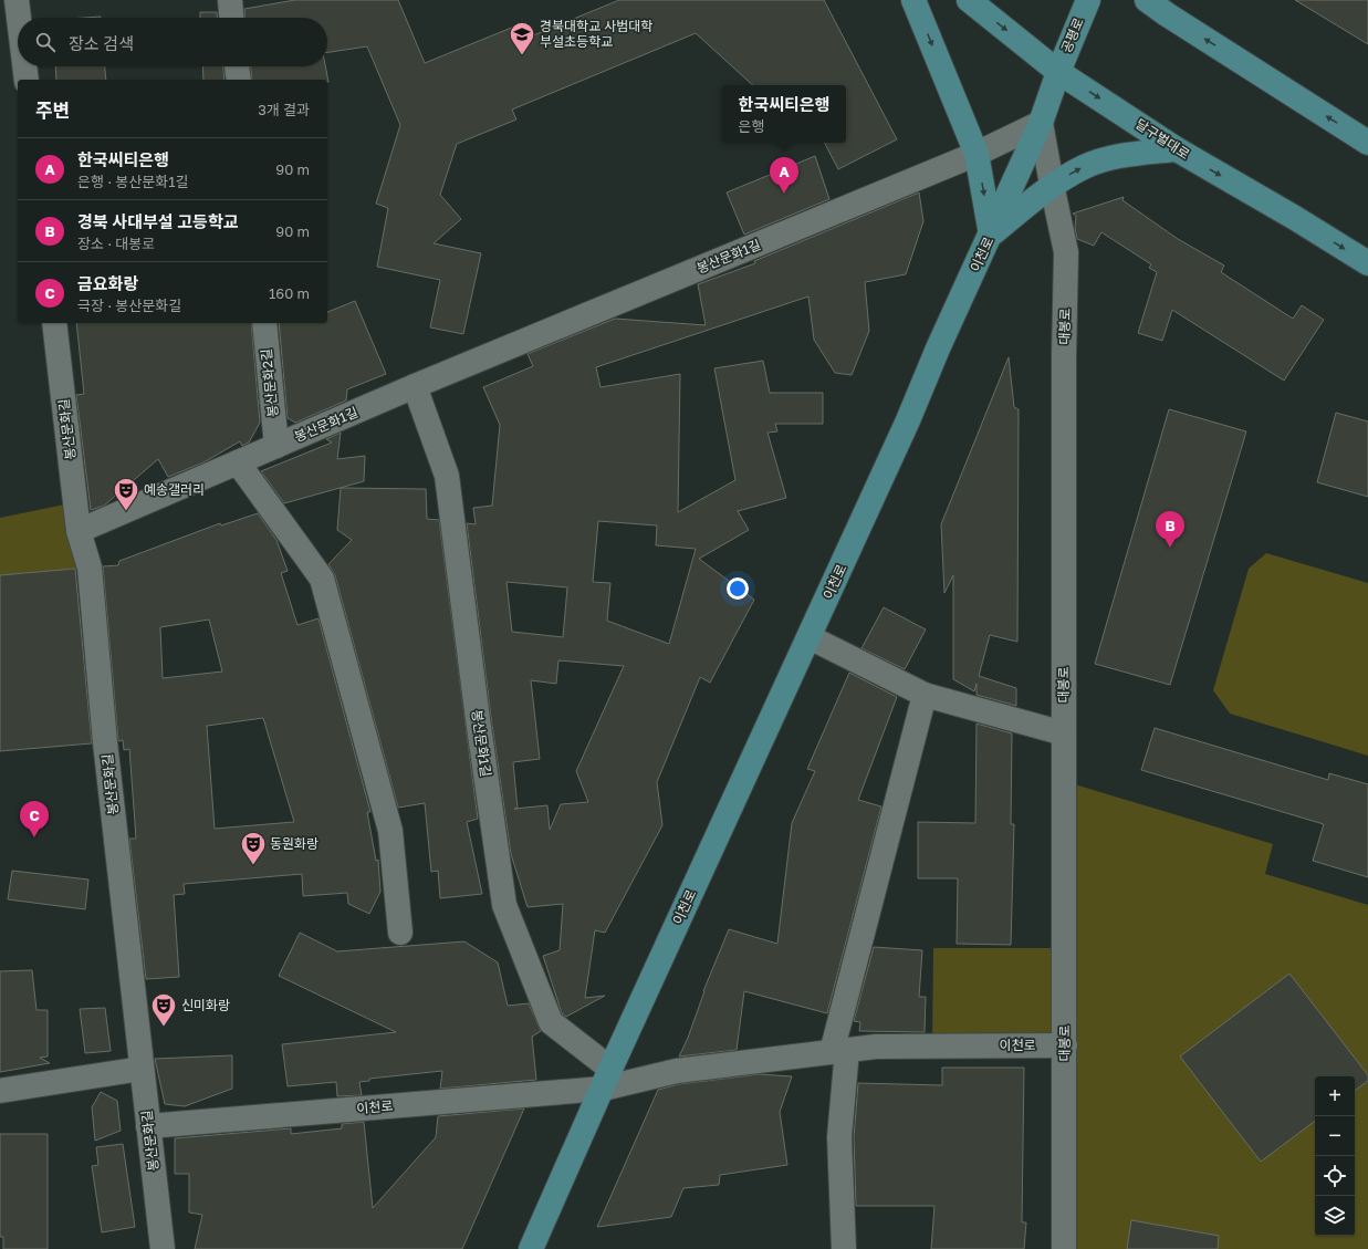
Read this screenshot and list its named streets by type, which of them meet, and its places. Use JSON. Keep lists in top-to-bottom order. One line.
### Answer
{"streets":{"main road":["공평로","달구벌대로","이천로"],"street":["봉산문화1길","대봉로","봉산문화2길","봉산문화길"]},"crossings":[["공평로","달구벌대로"],["공평로","이천로"],["달구벌대로","이천로"],["이천로","봉산문화1길"],["이천로","대봉로"],["이천로","봉산문화길"],["봉산문화1길","대봉로"],["봉산문화1길","봉산문화2길"],["봉산문화1길","봉산문화길"]],"places":{"school or university":["경북대학교 사범대학 부설초등학교"],"theatre":["예송갤러리","동원화랑","신미화랑"]},"page":{"search":"장소 검색","heading":["주변","3개 결과"],"popup":["한국씨티은행","은행"],"list":[{"mark":"A","name":"한국씨티은행","note":"은행 · 봉산문화1길","value":"90 m"},{"mark":"B","name":"경북 사대부설 고등학교","note":"장소 · 대봉로","value":"90 m"},{"mark":"C","name":"금요화랑","note":"극장 · 봉산문화길","value":"160 m"}],"pins":["A","B","C"],"map_buttons":["+","−"]}}
